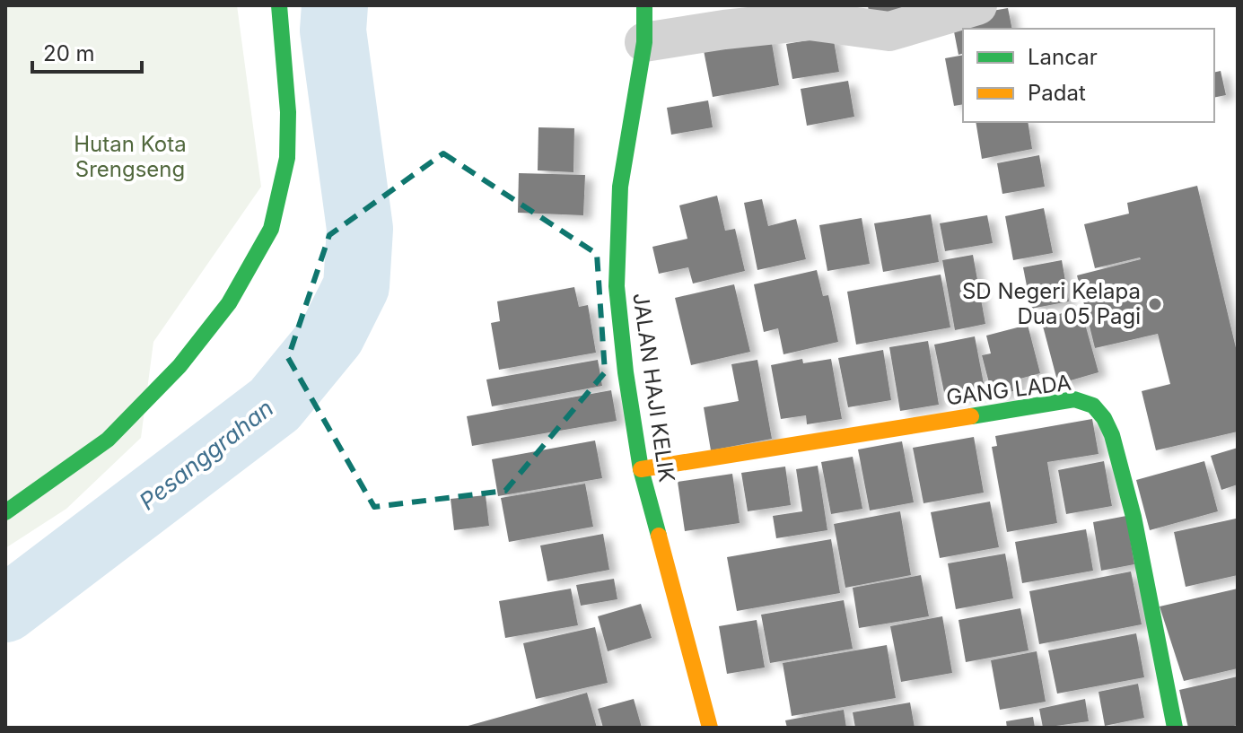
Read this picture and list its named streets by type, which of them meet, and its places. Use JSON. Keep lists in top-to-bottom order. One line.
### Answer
{"streets":{"street":["JALAN HAJI KELIK","GANG LADA"]},"crossings":[["JALAN HAJI KELIK","GANG LADA"]],"water":["Pesanggrahan"],"parks":["Hutan Kota Srengseng"],"places":["SD Negeri Kelapa Dua 05 Pagi"],"legend":["Lancar","Padat"],"scale_bar":"20 m"}
